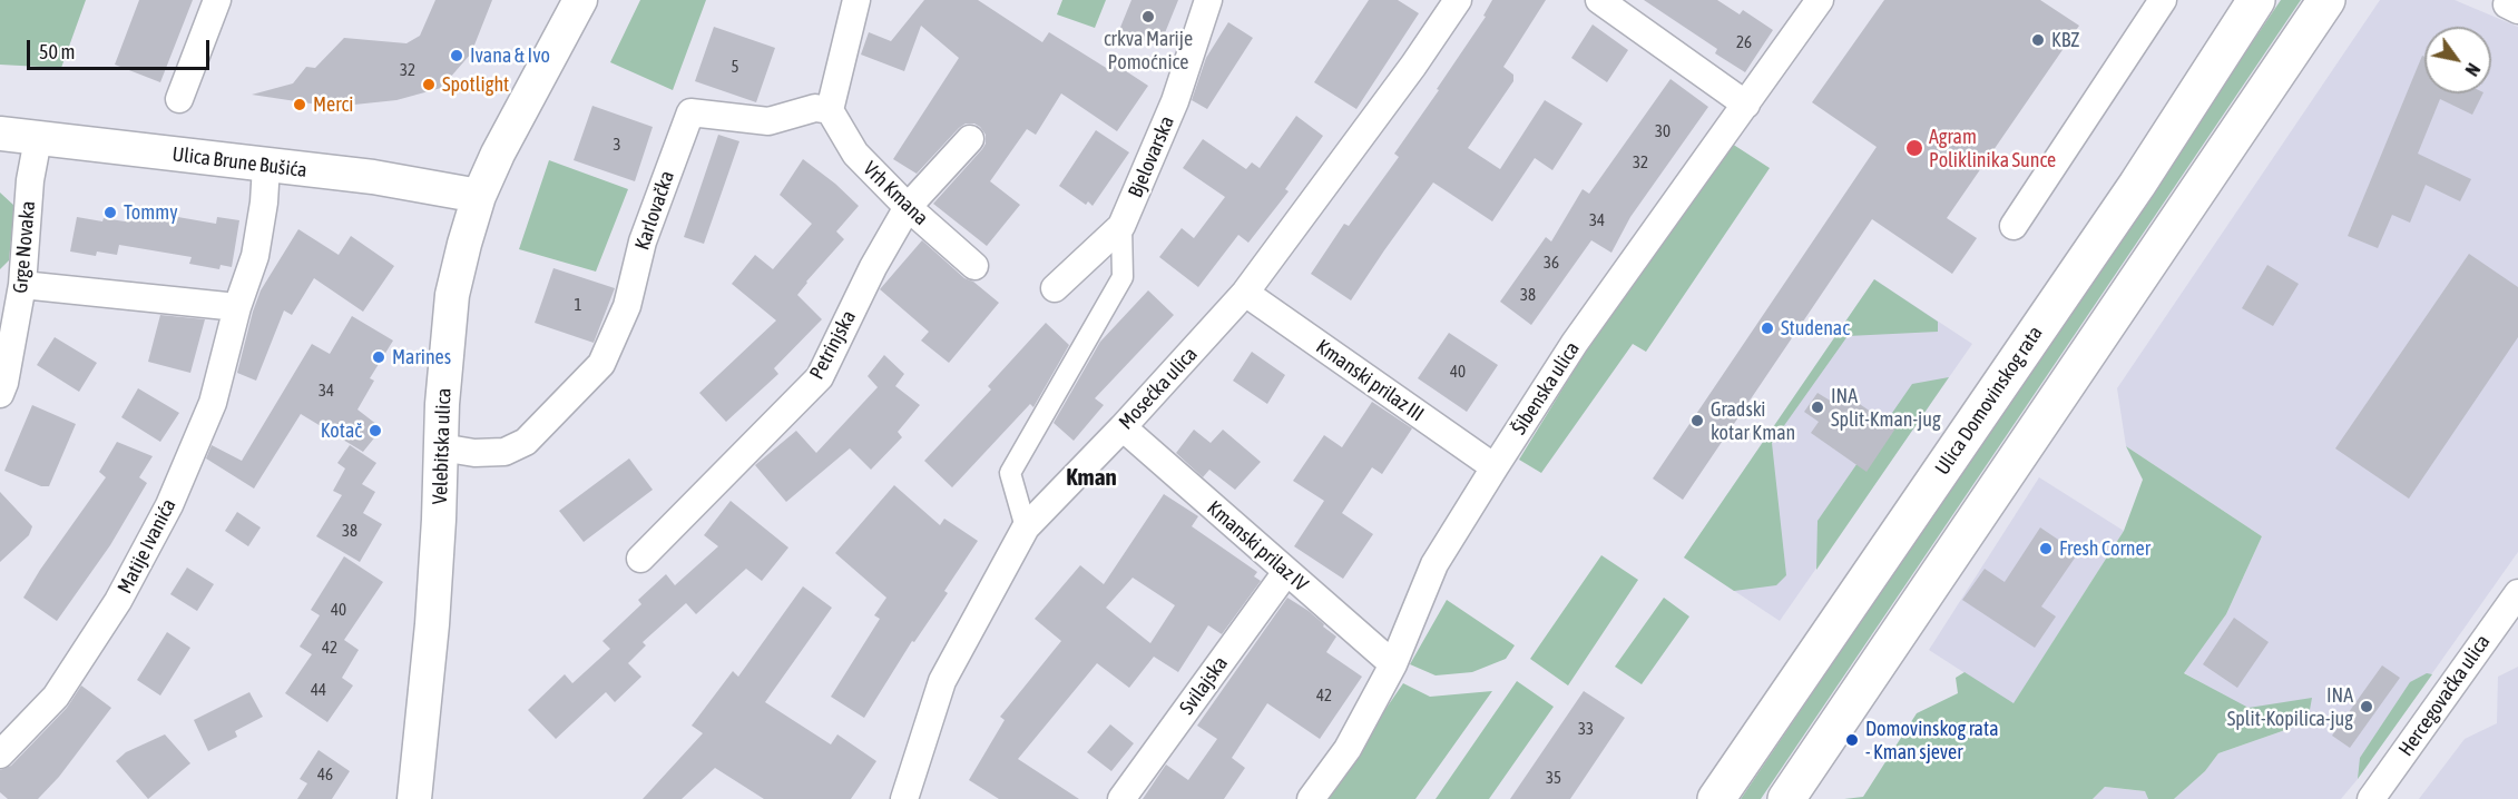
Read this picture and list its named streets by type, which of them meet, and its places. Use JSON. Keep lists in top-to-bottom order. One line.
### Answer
{"streets":{"main road":["Ulica Domovinskog rata"],"street":["Bjelovarska","Ulica Brune Bušića","Vrh Kmana","Karlovačka","Grge Novaka","Petrinjska","Kmanski prilaz III","Mosećka ulica","Šibenska ulica","Velebitska ulica","Matije Ivanića","Kmanski prilaz IV","Svilajska","Hercegovačka ulica"]},"crossings":[["Ulica Brune Bušića","Grge Novaka"],["Ulica Brune Bušića","Velebitska ulica"],["Ulica Brune Bušića","Matije Ivanića"],["Vrh Kmana","Karlovačka"],["Vrh Kmana","Petrinjska"],["Karlovačka","Velebitska ulica"],["Kmanski prilaz III","Mosećka ulica"],["Kmanski prilaz III","Šibenska ulica"],["Mosećka ulica","Kmanski prilaz IV"],["Šibenska ulica","Kmanski prilaz IV"],["Kmanski prilaz IV","Svilajska"]],"districts":["Kman"],"places":["crkva Marije Pomoćnice","KBZ","Ivana & Ivo","Spotlight","Merci","Agram Poliklinika Sunce","Tommy","Studenac","Marines","INA Split-Kman-jug","Gradski kotar Kman","Kotač","Fresh Corner","INA Split-Kopilica-jug","Domovinskog rata - Kman sjever"],"house_numbers":["26","5","32","30","3","32","34","36","38","1","40","34","38","40","42","44","42","33","46","35"],"scale_bar":"50 m","north":"bottom right"}
